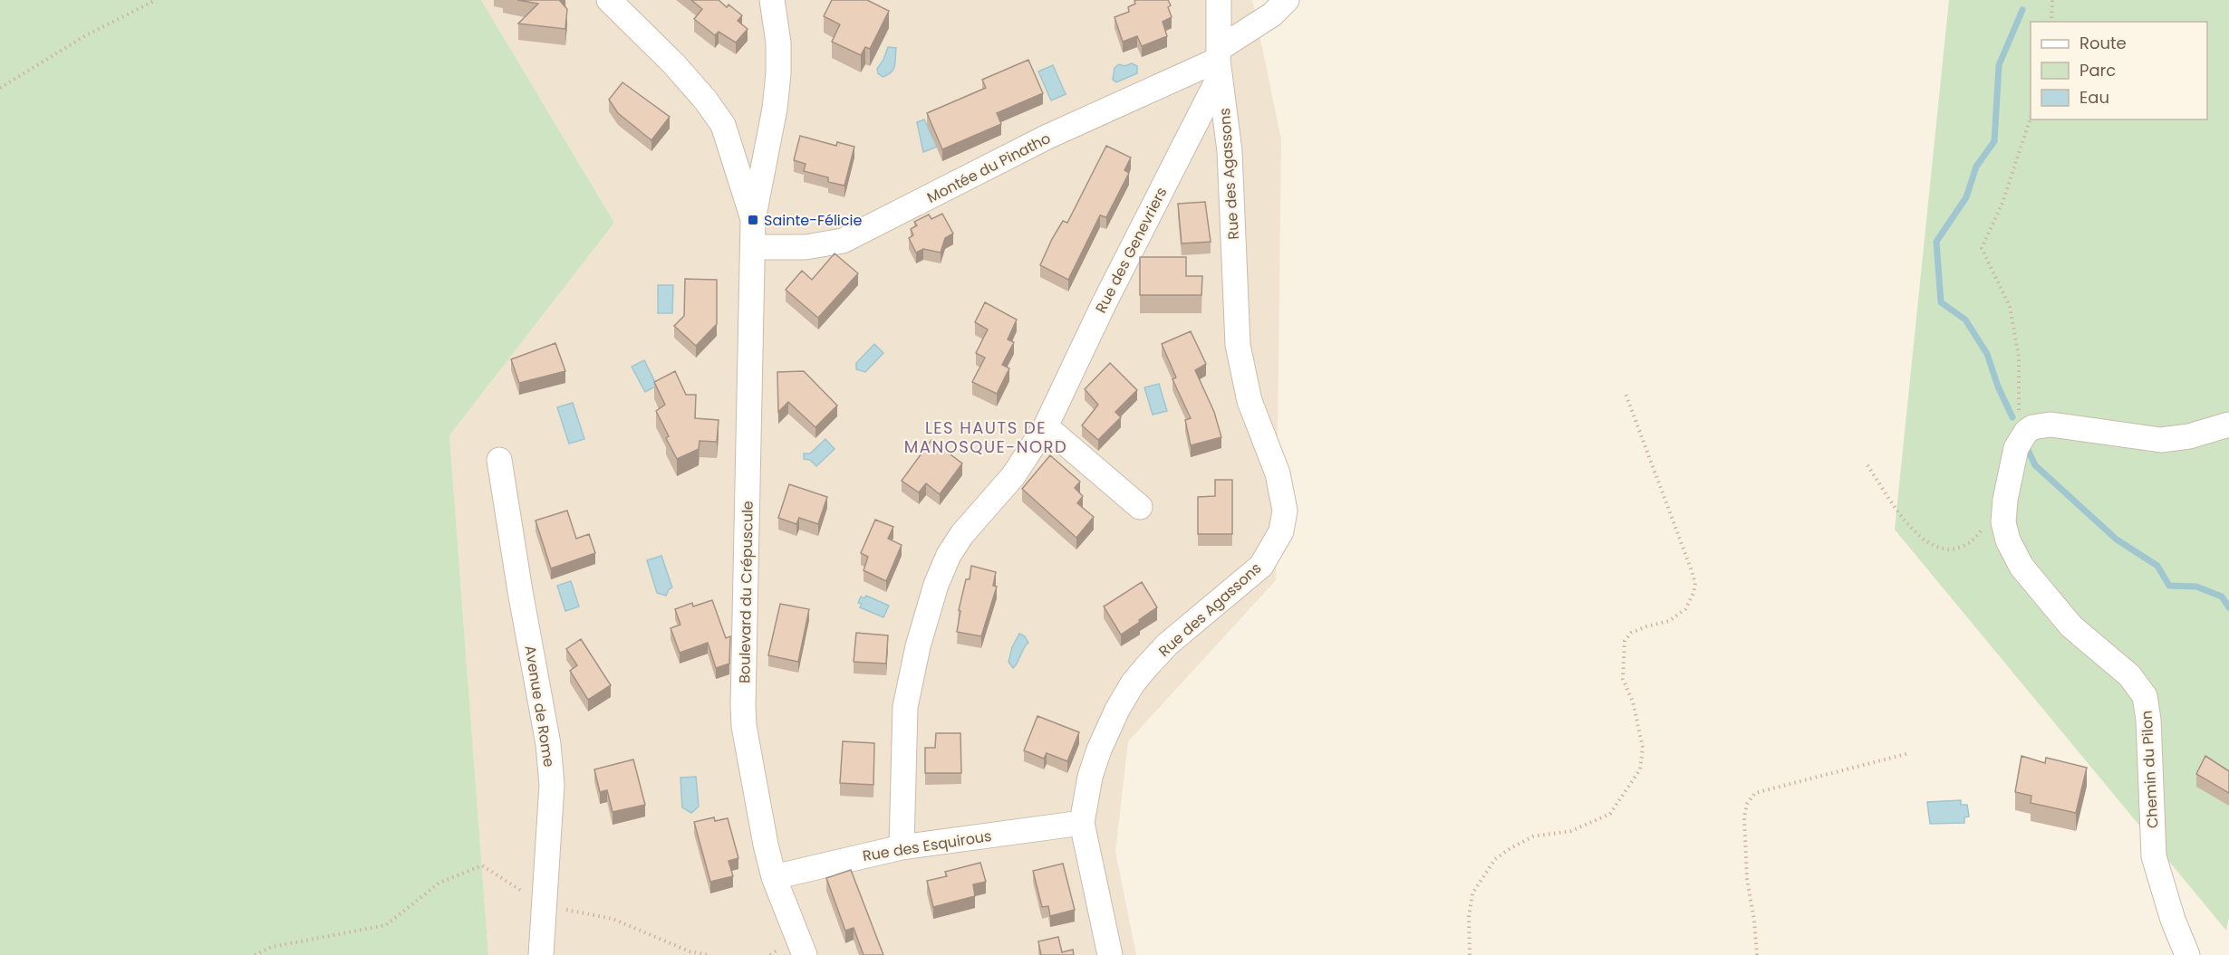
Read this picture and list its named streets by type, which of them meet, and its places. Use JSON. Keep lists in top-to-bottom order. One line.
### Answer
{"streets":{"street":["Montée du Pinatho","Rue des Agassons","Rue des Genevriers","Boulevard du Crépuscule","Avenue de Rome","Chemin du Pilon","Rue des Esquirous"]},"crossings":[["Montée du Pinatho","Rue des Agassons"],["Montée du Pinatho","Rue des Genevriers"],["Montée du Pinatho","Boulevard du Crépuscule"],["Rue des Agassons","Rue des Genevriers"],["Rue des Agassons","Rue des Esquirous"],["Rue des Genevriers","Rue des Esquirous"],["Boulevard du Crépuscule","Rue des Esquirous"]],"districts":["LES HAUTS DE MANOSQUE-NORD"],"places":{"transit":["Sainte-Félicie"]},"legend":["Route","Parc","Eau"]}
